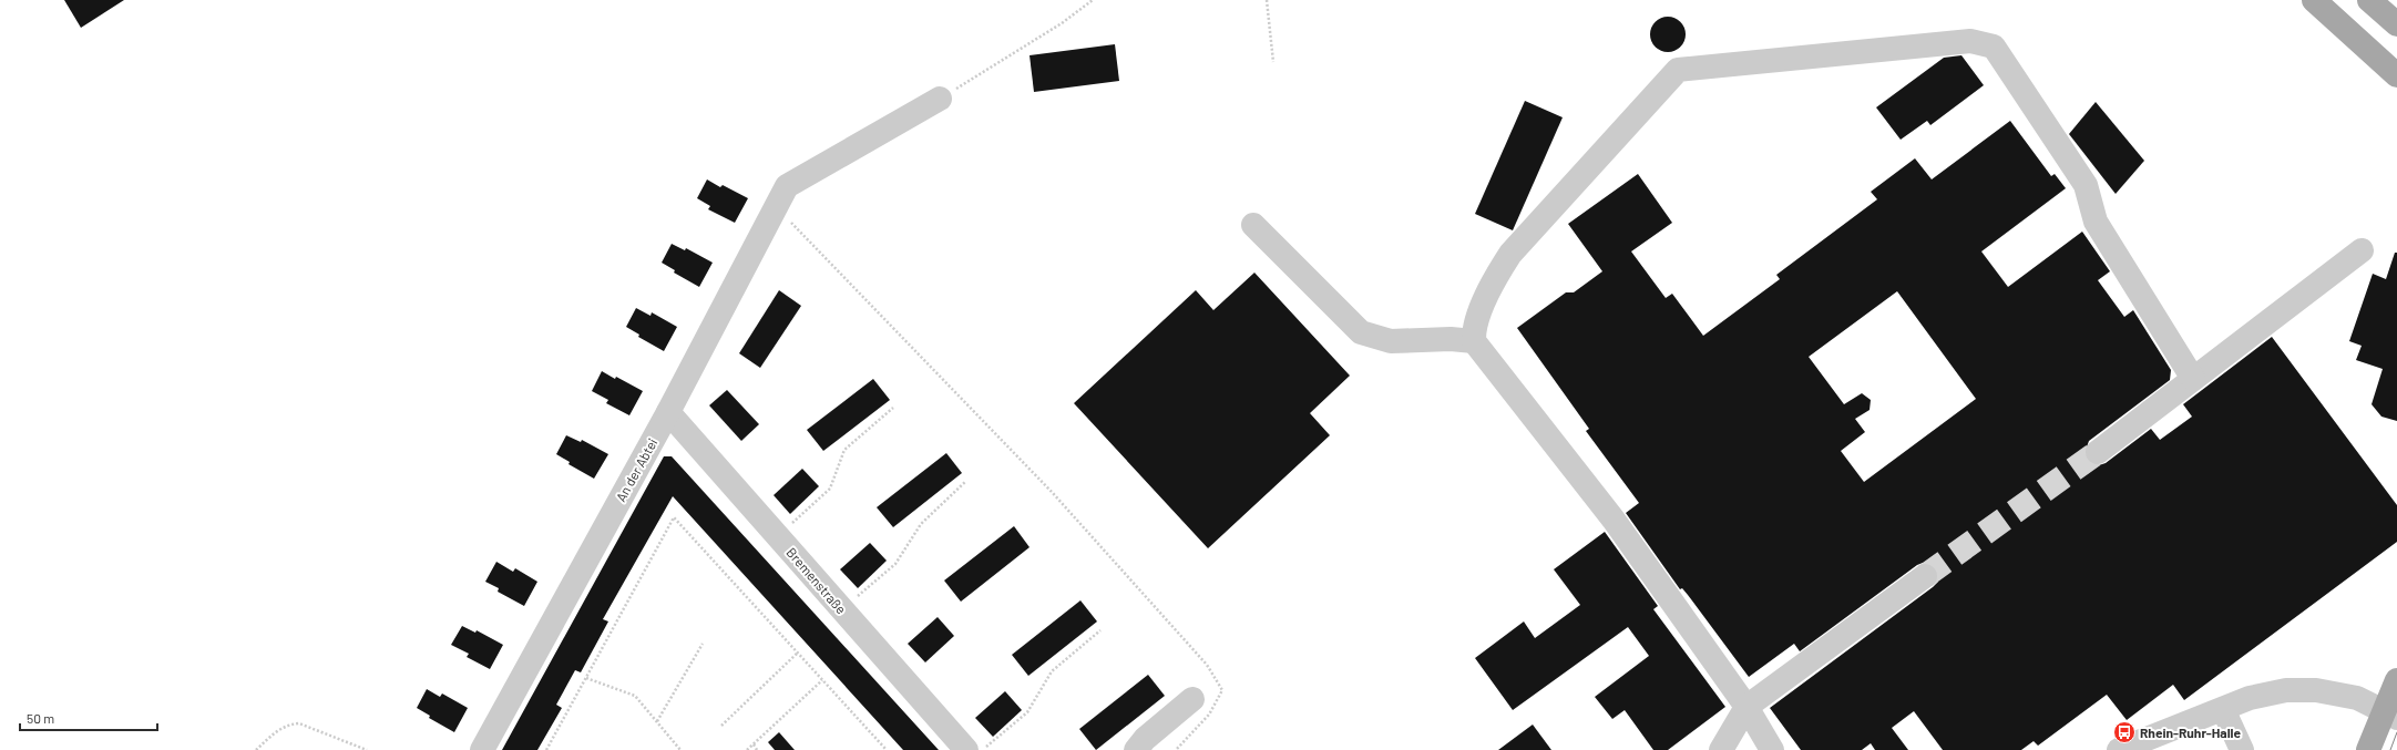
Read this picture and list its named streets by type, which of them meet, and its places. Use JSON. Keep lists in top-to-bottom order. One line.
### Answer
{"streets":{"street":["An der Abtei","Bremenstraße"]},"crossings":[["An der Abtei","Bremenstraße"]],"places":{"bus stop":["Rhein-Ruhr-Halle"]},"scale_bar":"50 m"}
